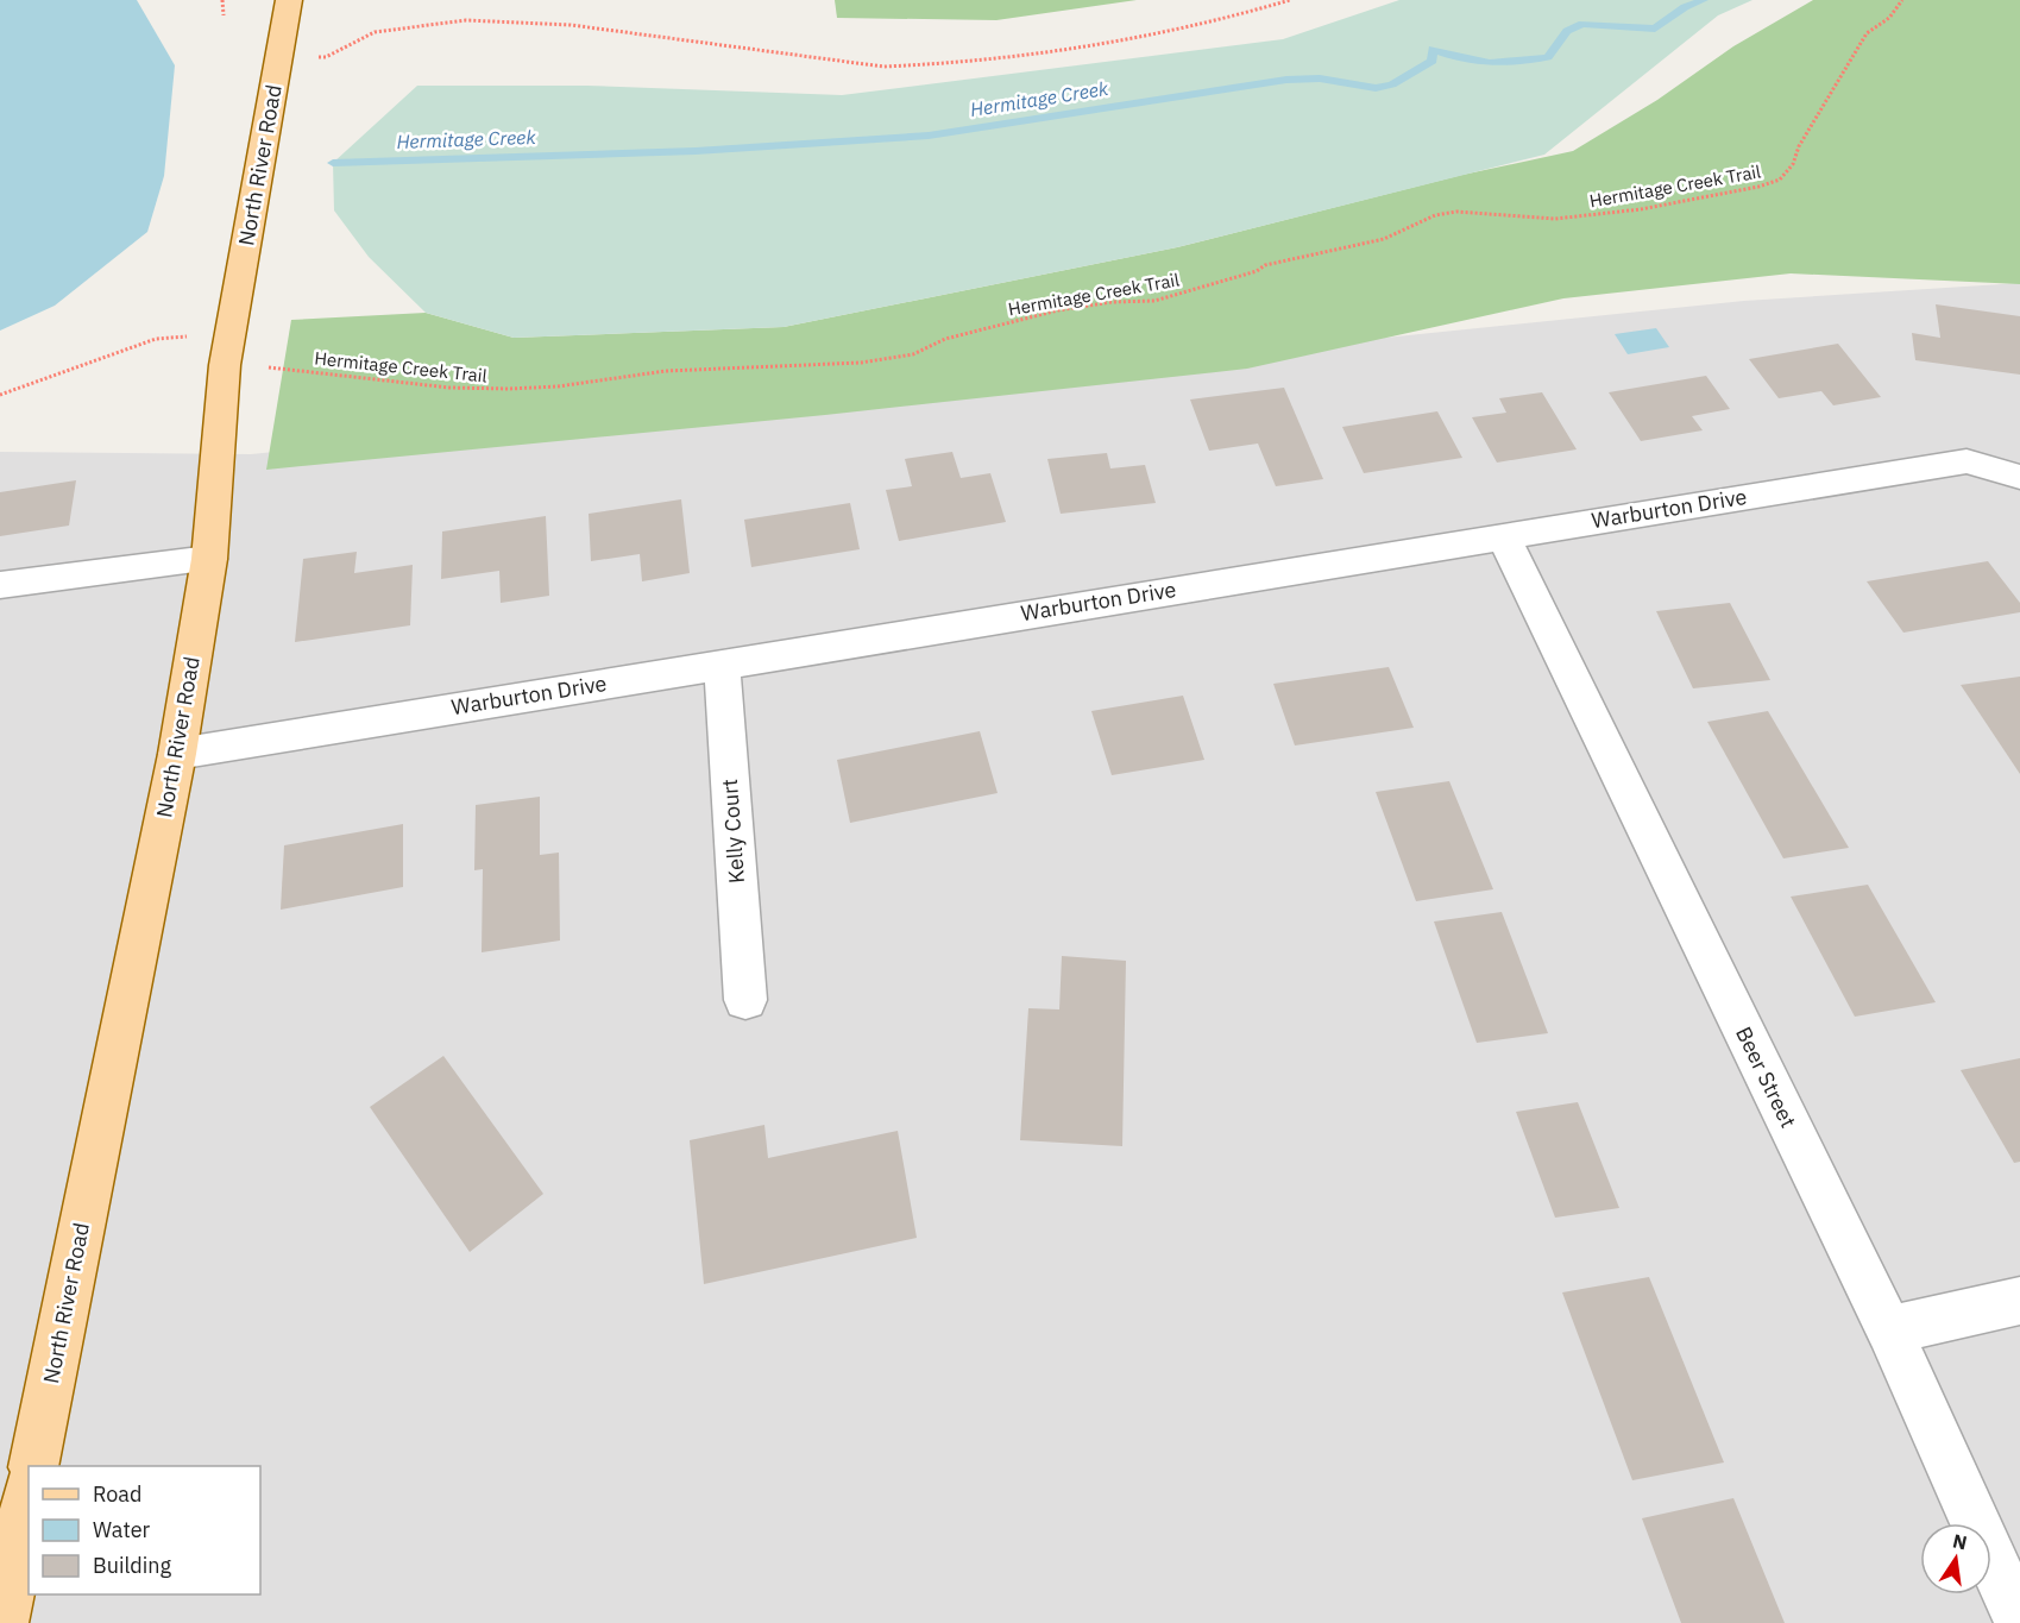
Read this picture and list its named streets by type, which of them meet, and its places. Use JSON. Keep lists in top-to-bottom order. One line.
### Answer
{"streets":{"main road":["North River Road"],"street":["Warburton Drive","Kelly Court","Beer Street"],"path":["Hermitage Creek Trail"]},"crossings":[["North River Road","Hermitage Creek Trail"],["North River Road","Warburton Drive"],["Warburton Drive","Kelly Court"],["Warburton Drive","Beer Street"]],"water":["Hermitage Creek"],"legend":["Road","Water","Building"],"north":"top"}
